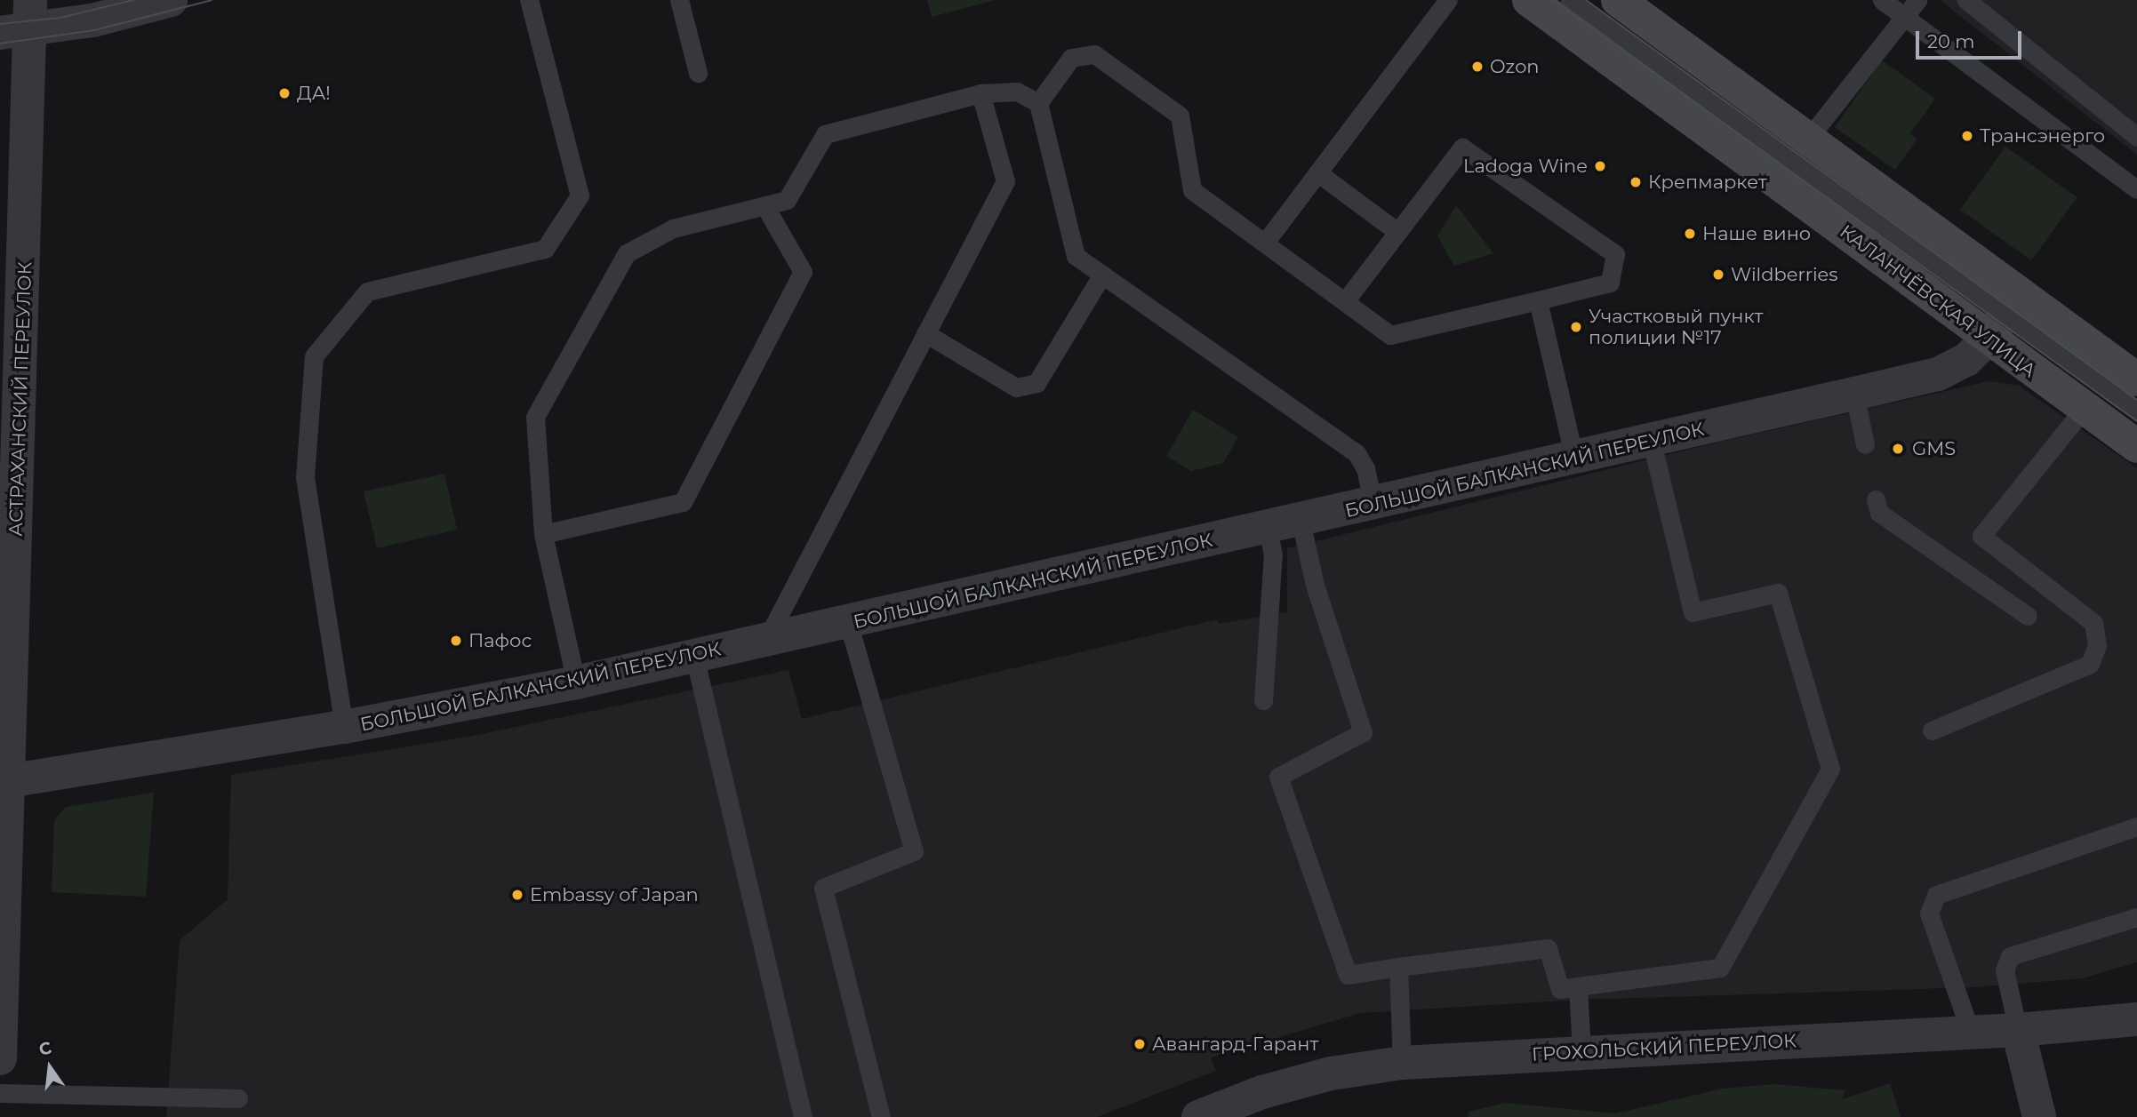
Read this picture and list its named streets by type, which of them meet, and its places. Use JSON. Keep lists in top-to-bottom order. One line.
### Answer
{"streets":{"main road":["КАЛАНЧЁВСКАЯ УЛИЦА"],"street":["АСТРАХАНСКИЙ ПЕРЕУЛОК","БОЛЬШОЙ БАЛКАНСКИЙ ПЕРЕУЛОК","ГРОХОЛЬСКИЙ ПЕРЕУЛОК"]},"crossings":[["КАЛАНЧЁВСКАЯ УЛИЦА","БОЛЬШОЙ БАЛКАНСКИЙ ПЕРЕУЛОК"],["АСТРАХАНСКИЙ ПЕРЕУЛОК","БОЛЬШОЙ БАЛКАНСКИЙ ПЕРЕУЛОК"]],"places":["Ozon","ДА!","Трансэнерго","Ladoga Wine","Крепмаркет","Наше вино","Wildberries","Участковый пункт полиции №17","GMS","Пафос","Embassy of Japan","Авангард-Гарант"],"scale_bar":"20 m","north":"top"}
